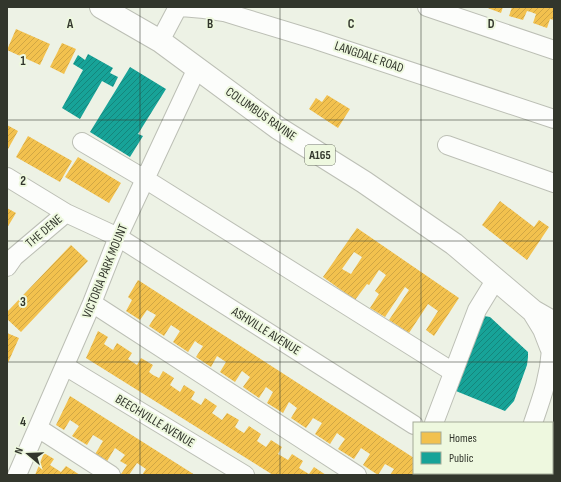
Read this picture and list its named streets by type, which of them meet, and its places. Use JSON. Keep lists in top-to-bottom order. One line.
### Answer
{"streets":{"main road":["COLUMBUS RAVINE","A165"],"street":["LANGDALE ROAD","THE DENE","VICTORIA PARK MOUNT","ASHVILLE AVENUE","BEECHVILLE AVENUE"]},"crossings":[["COLUMBUS RAVINE","VICTORIA PARK MOUNT"],["THE DENE","ASHVILLE AVENUE"],["VICTORIA PARK MOUNT","ASHVILLE AVENUE"],["VICTORIA PARK MOUNT","BEECHVILLE AVENUE"]],"legend":["Homes","Public"],"north":"left","grid":{"columns":["A","B","C","D"],"rows":["1","2","3","4"]}}
